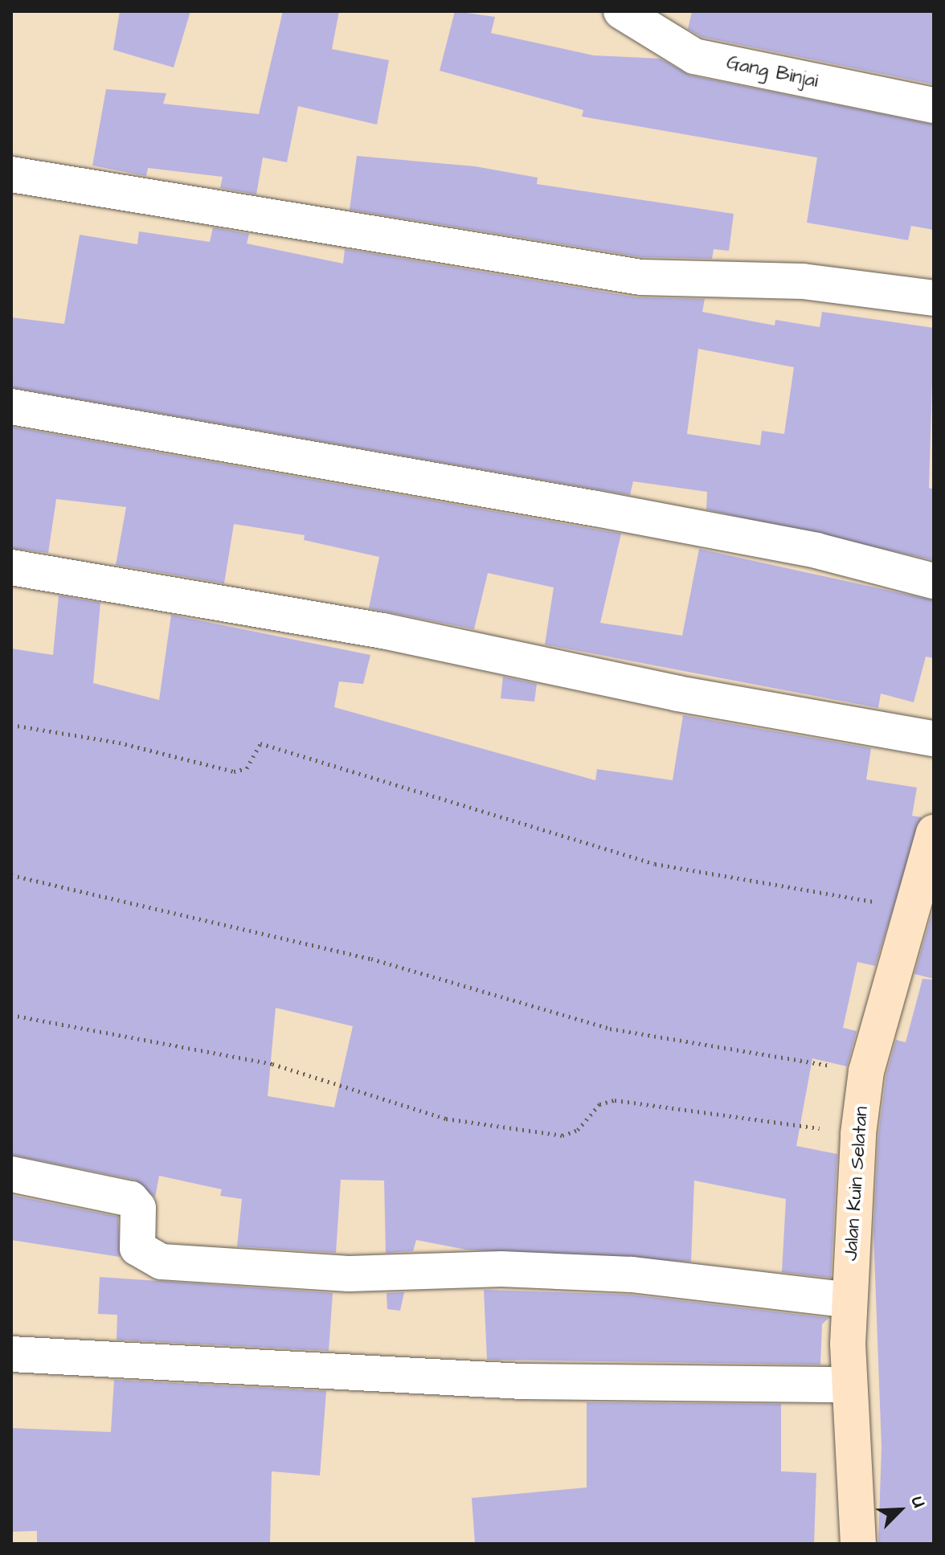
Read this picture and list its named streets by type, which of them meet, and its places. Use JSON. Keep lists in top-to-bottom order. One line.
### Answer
{"streets":{"street":["Gang Binjai","Jalan Kuin Selatan"]},"north":"top right"}
